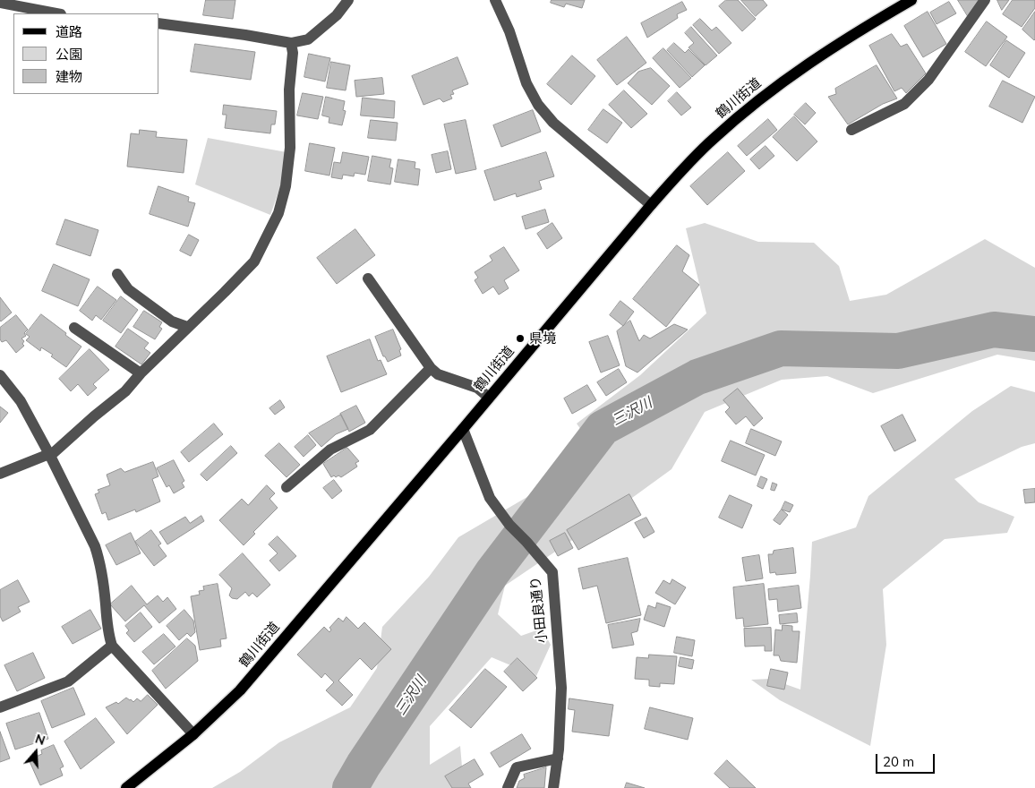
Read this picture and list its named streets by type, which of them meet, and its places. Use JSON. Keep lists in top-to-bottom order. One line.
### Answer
{"streets":{"main road":["鶴川街道"],"street":["小田良通り"]},"crossings":[["鶴川街道","小田良通り"]],"water":["三沢川"],"places":["県境"],"legend":["道路","公園","建物"],"scale_bar":"20 m","north":"top"}
